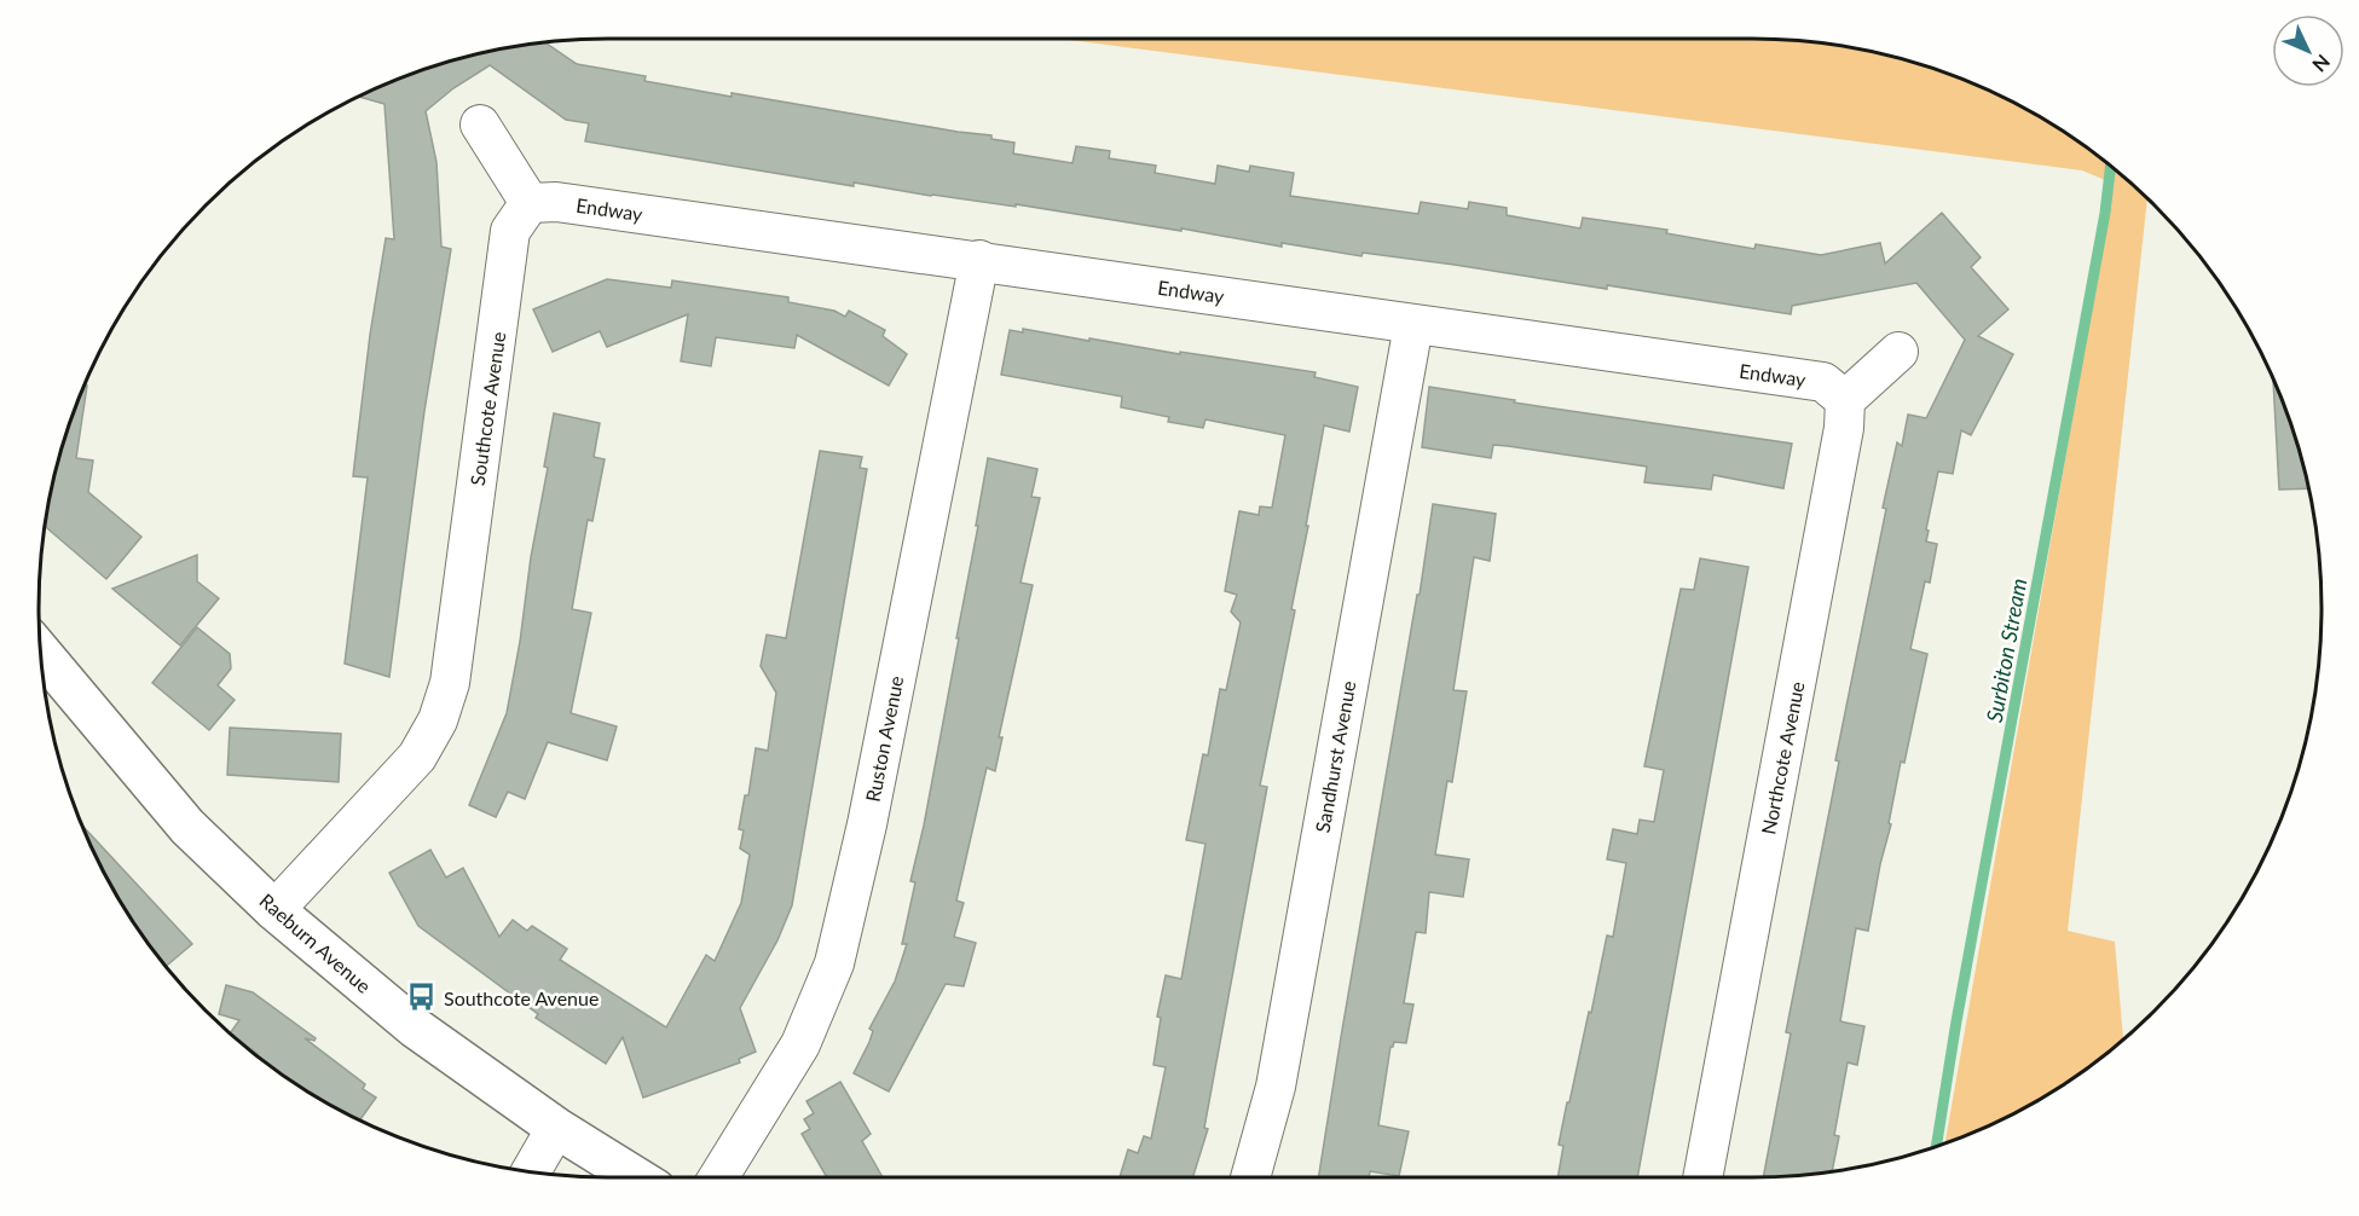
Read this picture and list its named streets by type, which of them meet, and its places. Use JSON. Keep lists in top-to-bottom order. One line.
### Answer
{"streets":{"street":["Endway","Southcote Avenue","Ruston Avenue","Sandhurst Avenue","Northcote Avenue","Raeburn Avenue"]},"crossings":[["Endway","Southcote Avenue"],["Endway","Ruston Avenue"],["Endway","Sandhurst Avenue"],["Endway","Northcote Avenue"],["Southcote Avenue","Raeburn Avenue"]],"water":["Surbiton Stream"],"places":{"bus stop":["Southcote Avenue"]},"north":"bottom right"}
